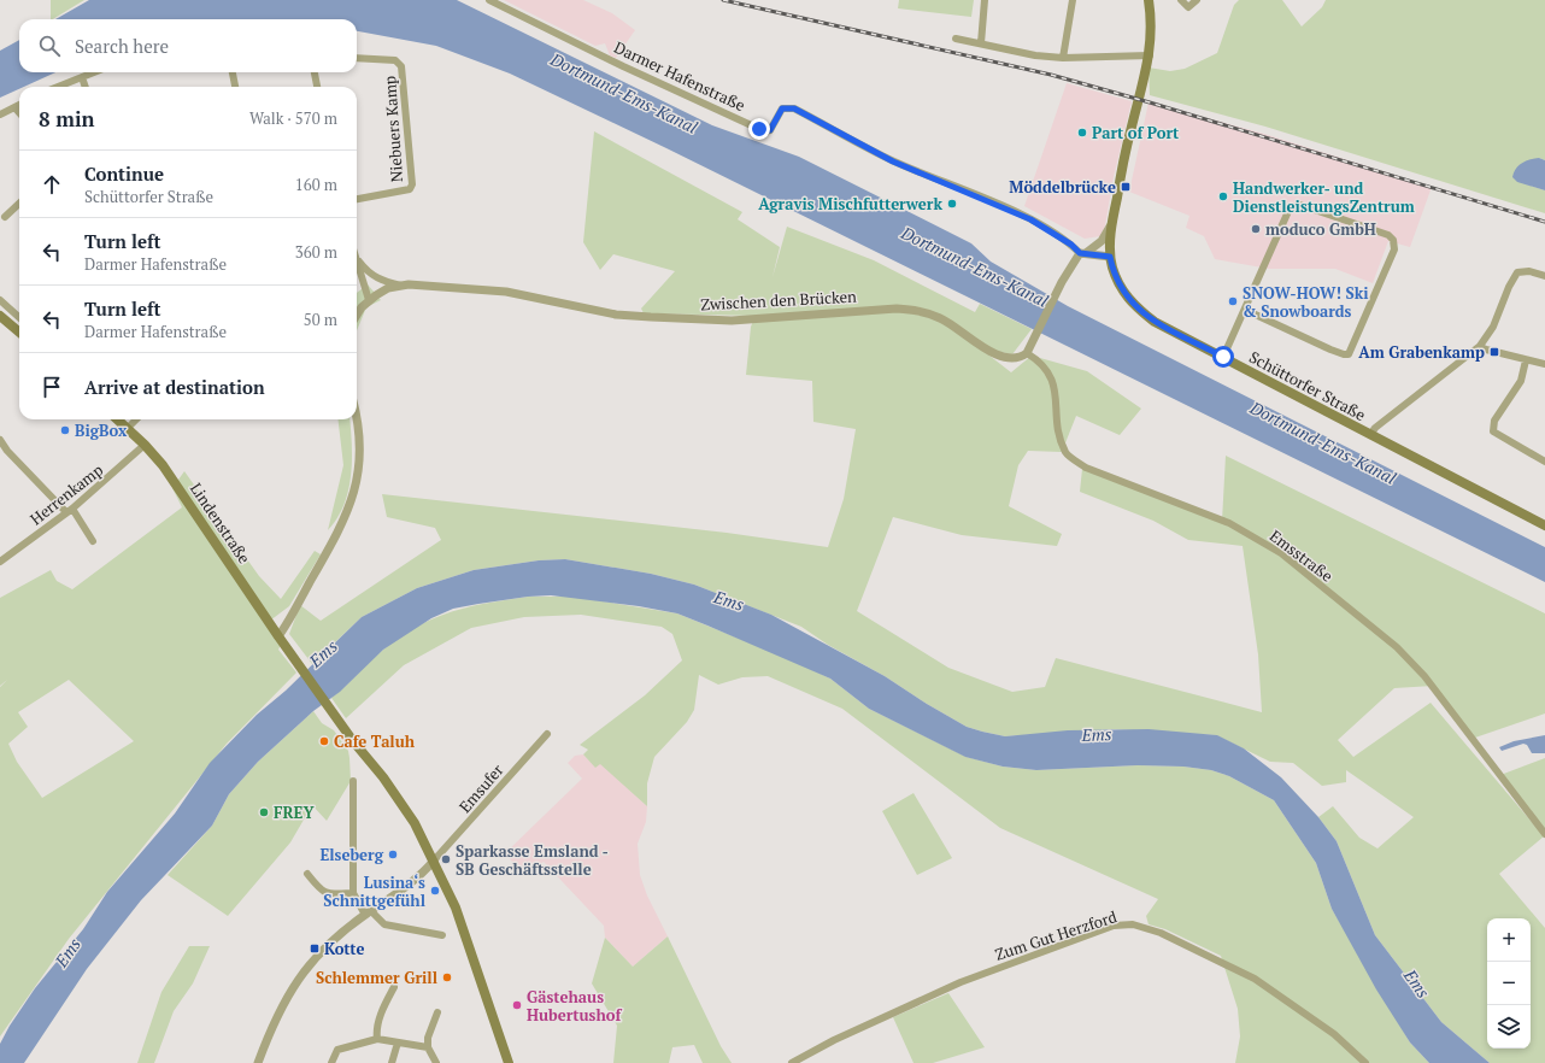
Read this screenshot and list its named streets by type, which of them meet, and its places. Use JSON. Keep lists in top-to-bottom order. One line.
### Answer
{"streets":{"main road":["Schüttorfer Straße","Lindenstraße"],"street":["Darmer Hafenstraße","Niebuers Kamp","Zwischen den Brücken","Herrenkamp","Emsstraße","Emsufer","Zum Gut Herzford"]},"crossings":[["Darmer Hafenstraße","Schüttorfer Straße"],["Zwischen den Brücken","Emsstraße"],["Herrenkamp","Lindenstraße"],["Lindenstraße","Emsufer"]],"water":["Dortmund-Ems-Kanal","Ems"],"places":{"other":["Part of Port","Handwerker- und DienstleistungsZentrum","Agravis Mischfutterwerk","moduco GmbH","SNOW-HOW! Ski & Snowboards","BigBox","Cafe Taluh","FREY","Elseberg","Sparkasse Emsland - SB Geschäftsstelle","Lusina‘s Schnittgefühl","Schlemmer Grill","Gästehaus Hubertushof"],"transit":["Möddelbrücke","Am Grabenkamp","Kotte"]},"page":{"search":"Search here","heading":["8 min","Walk · 570 m"],"list":[["Continue","Schüttorfer Straße","160 m"],["Turn left","Darmer Hafenstraße","360 m"],["Turn left","Darmer Hafenstraße","50 m"],"Arrive at destination"],"map_buttons":["+","−"]}}
